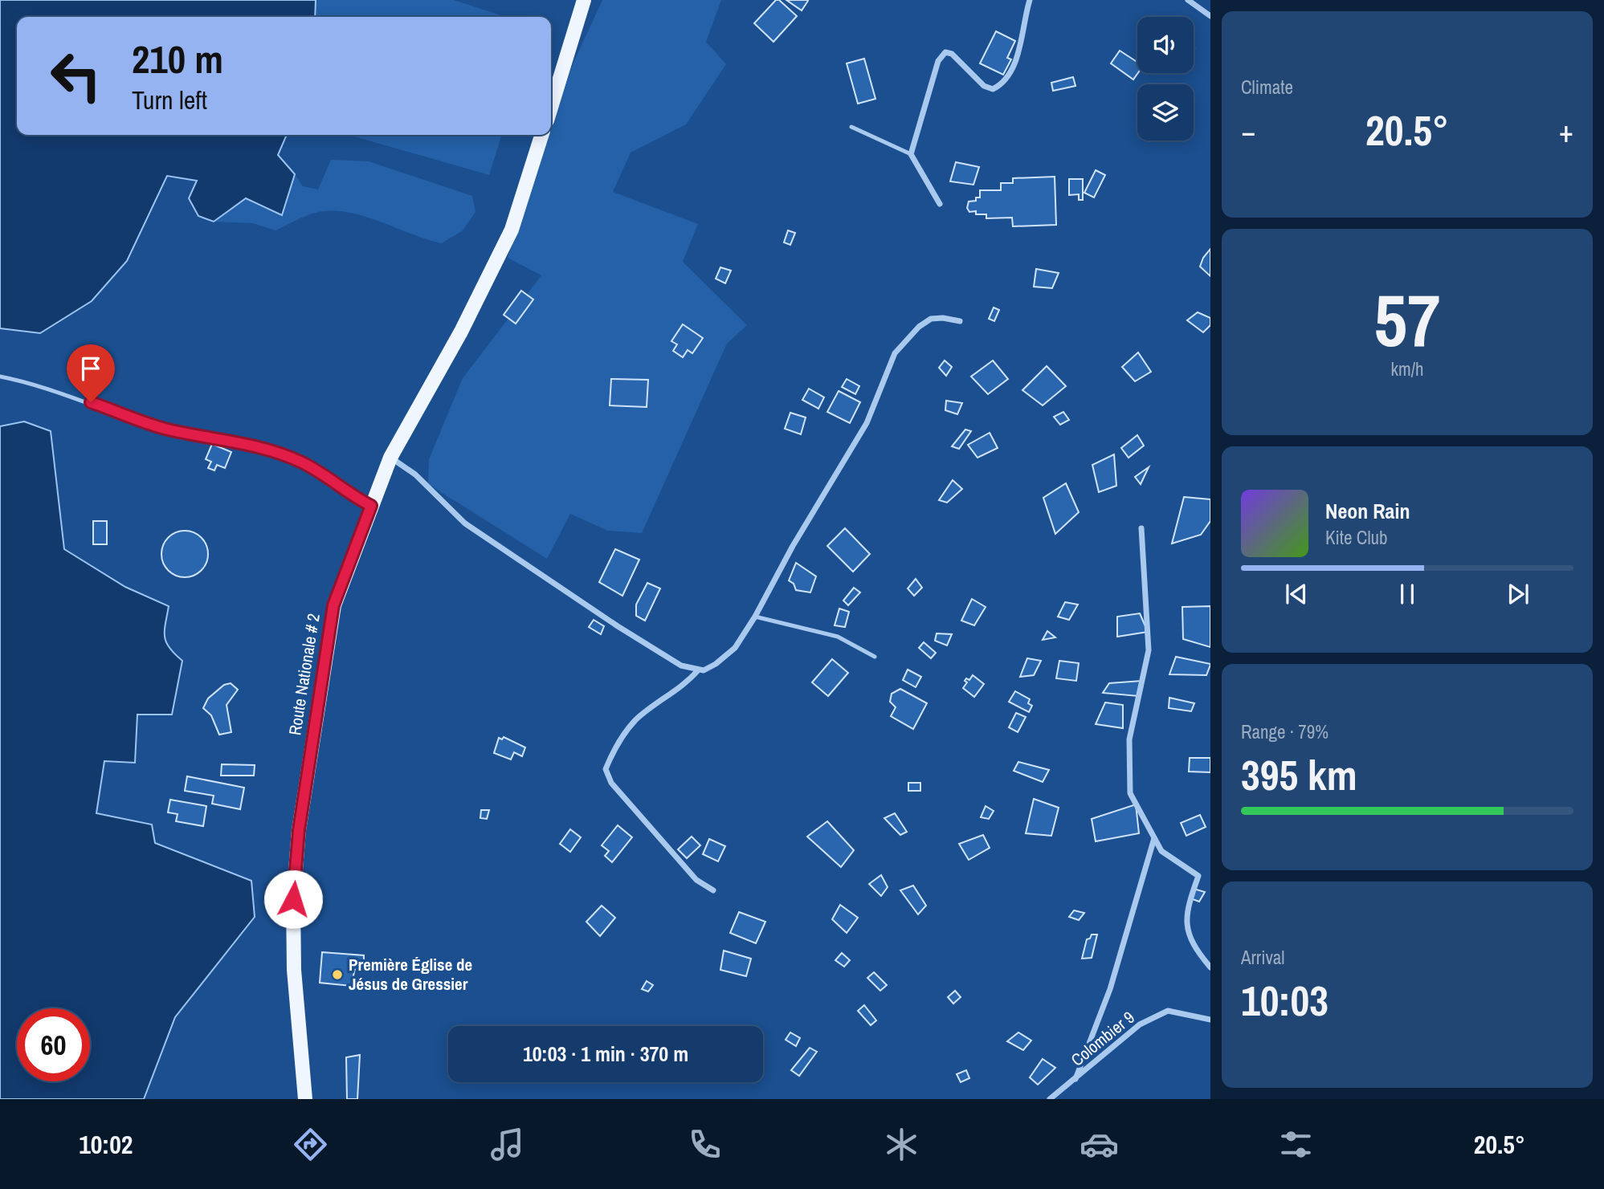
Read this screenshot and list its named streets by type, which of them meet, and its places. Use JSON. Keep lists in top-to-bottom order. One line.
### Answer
{"streets":{"main road":["Route Nationale # 2"],"street":["Colombier 9"]},"places":["Première Église de Jésus de Gressier"],"page":{"tile":["Climate",["57","km/h"],["Range · 79%","395 km"],["Arrival","10:03"]],"turn":["210 m","Turn left"],"heat":["−","20.5°","+"],"song":["Neon Rain","Kite Club"],"limit":"60","trip":"10:03 · 1 min · 370 m","tabs":["10:02","20.5°"]}}
